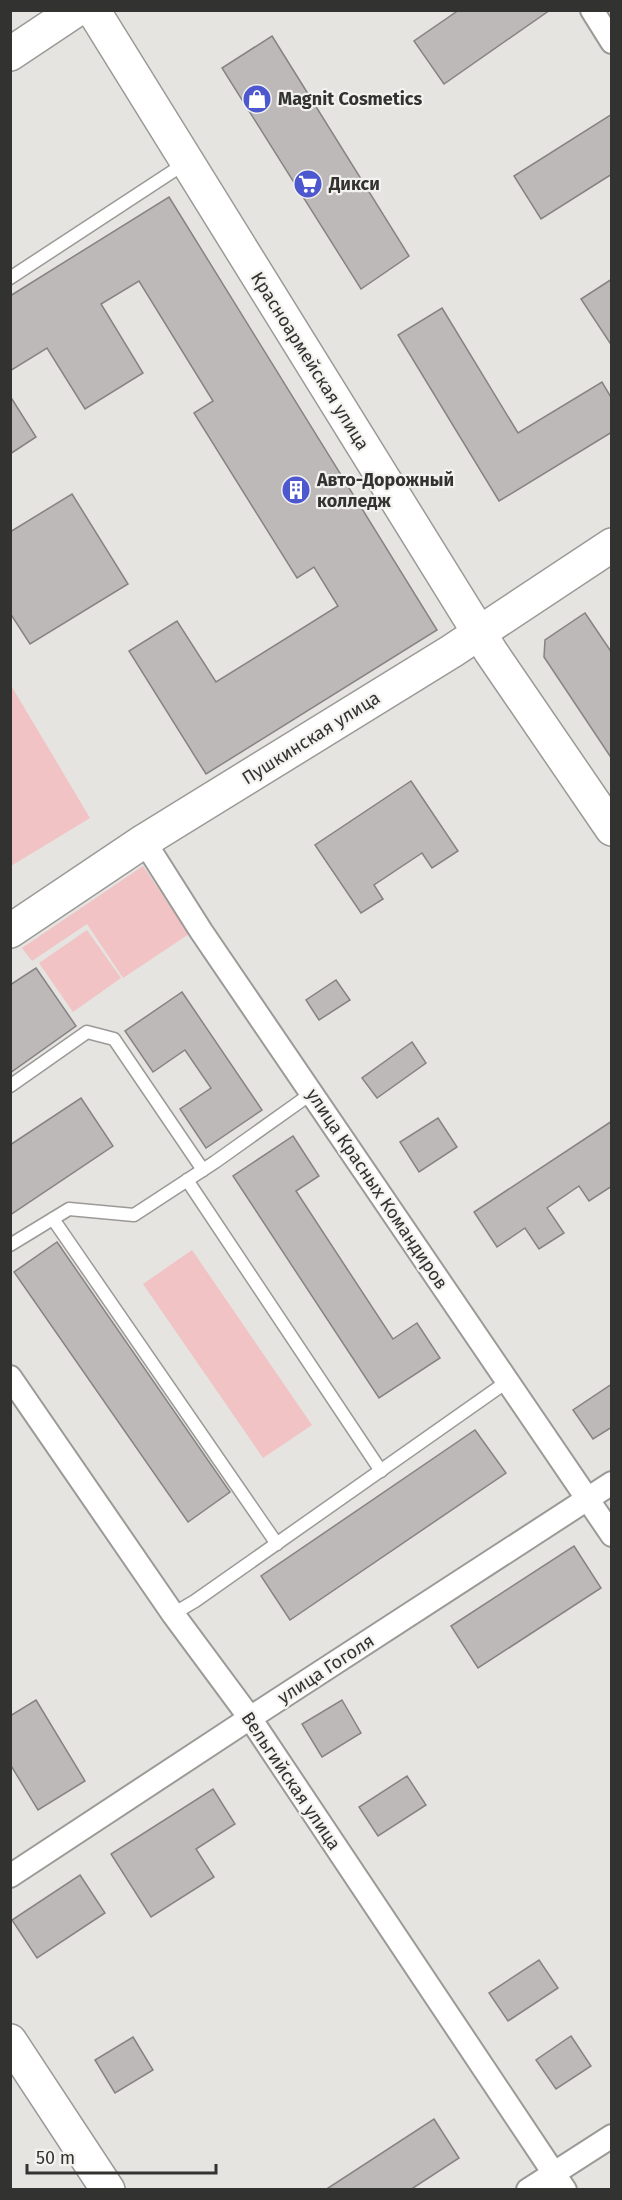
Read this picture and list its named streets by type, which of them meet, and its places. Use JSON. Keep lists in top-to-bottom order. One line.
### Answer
{"streets":{"main road":["Красноармейская улица","Пушкинская улица"],"street":["улица Красных Командиров","улица Гоголя","Вельгийская улица"]},"crossings":[["Красноармейская улица","Пушкинская улица"],["Пушкинская улица","улица Красных Командиров"],["улица Красных Командиров","улица Гоголя"],["улица Гоголя","Вельгийская улица"]],"places":{"shop":["Magnit Cosmetics"],"supermarket":["Дикси"],"building":["Авто-Дорожный колледж"]},"scale_bar":"50 m"}
